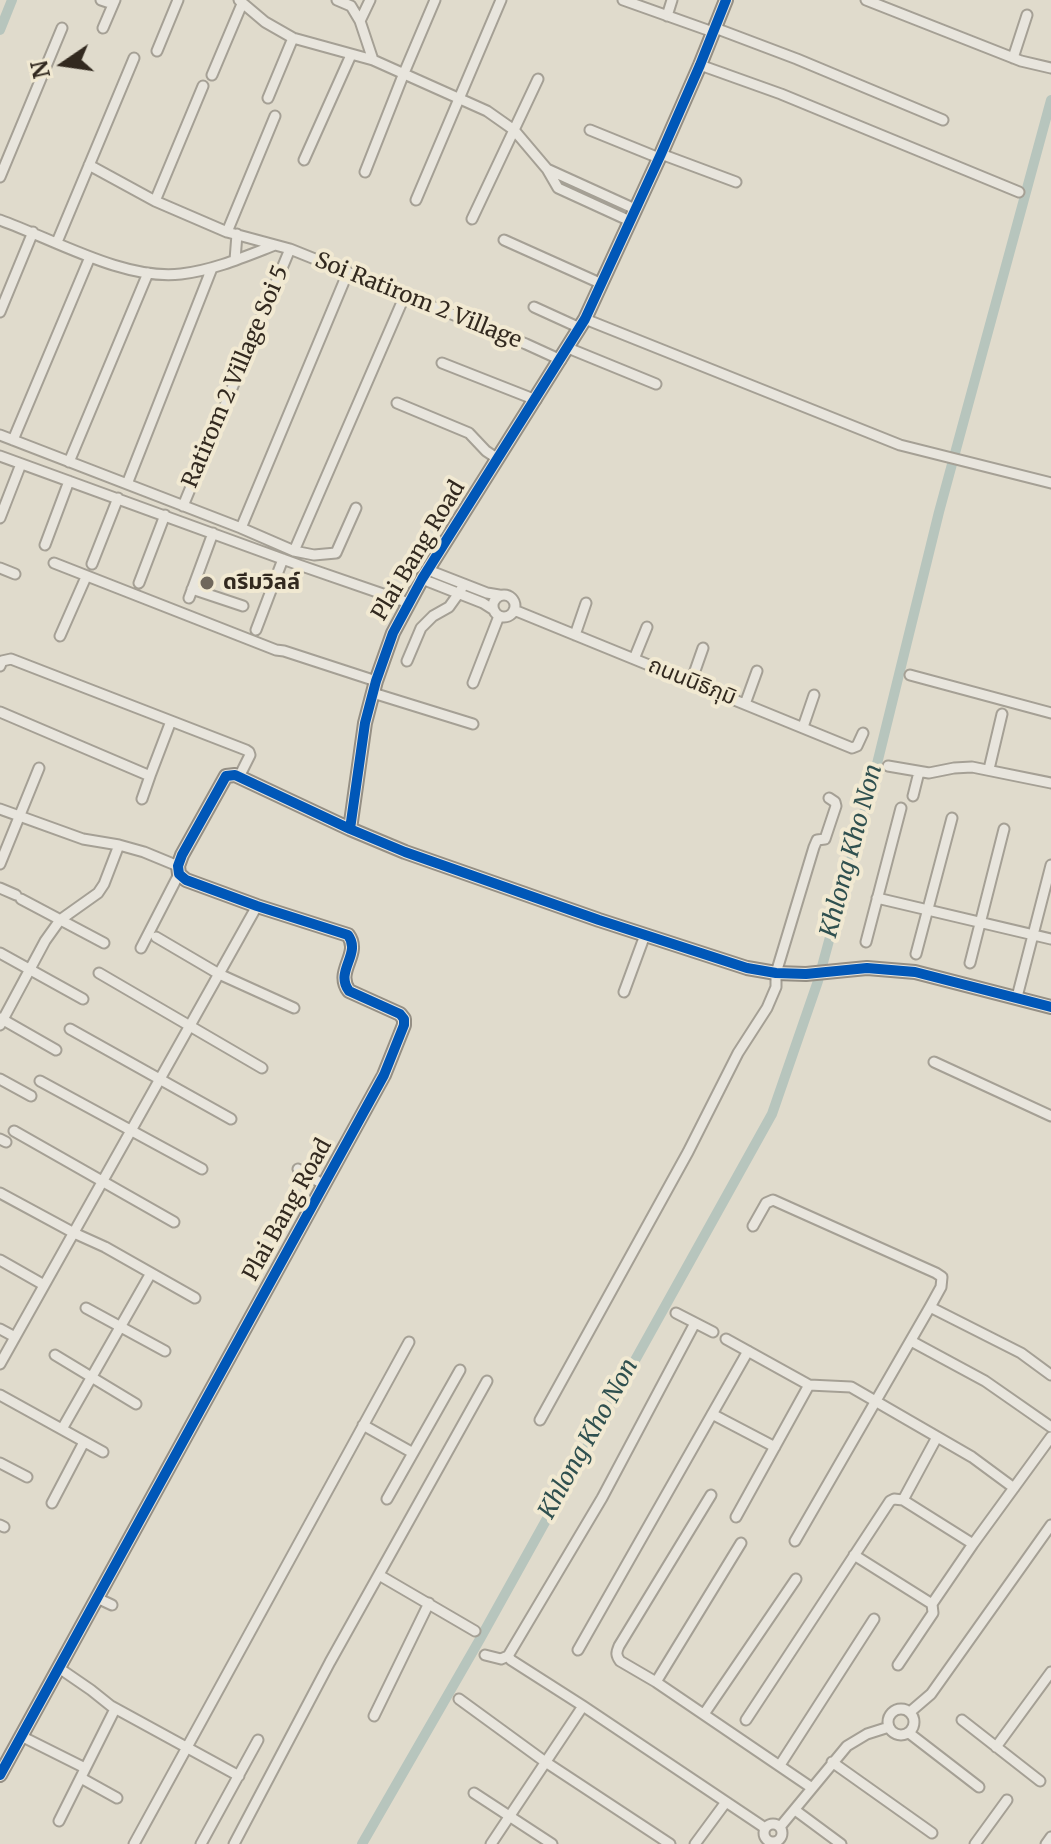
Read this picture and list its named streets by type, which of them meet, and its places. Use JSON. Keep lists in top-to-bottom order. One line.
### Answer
{"streets":{"street":["Soi Ratirom 2 Village","Ratirom 2 Village Soi 5","Plai Bang Road","ถนนนิธิภุมิ"]},"crossings":[["Soi Ratirom 2 Village","Ratirom 2 Village Soi 5"],["Soi Ratirom 2 Village","Plai Bang Road"]],"water":["Khlong Kho Non"],"places":["ดรีมวิลล์"],"north":"left"}
